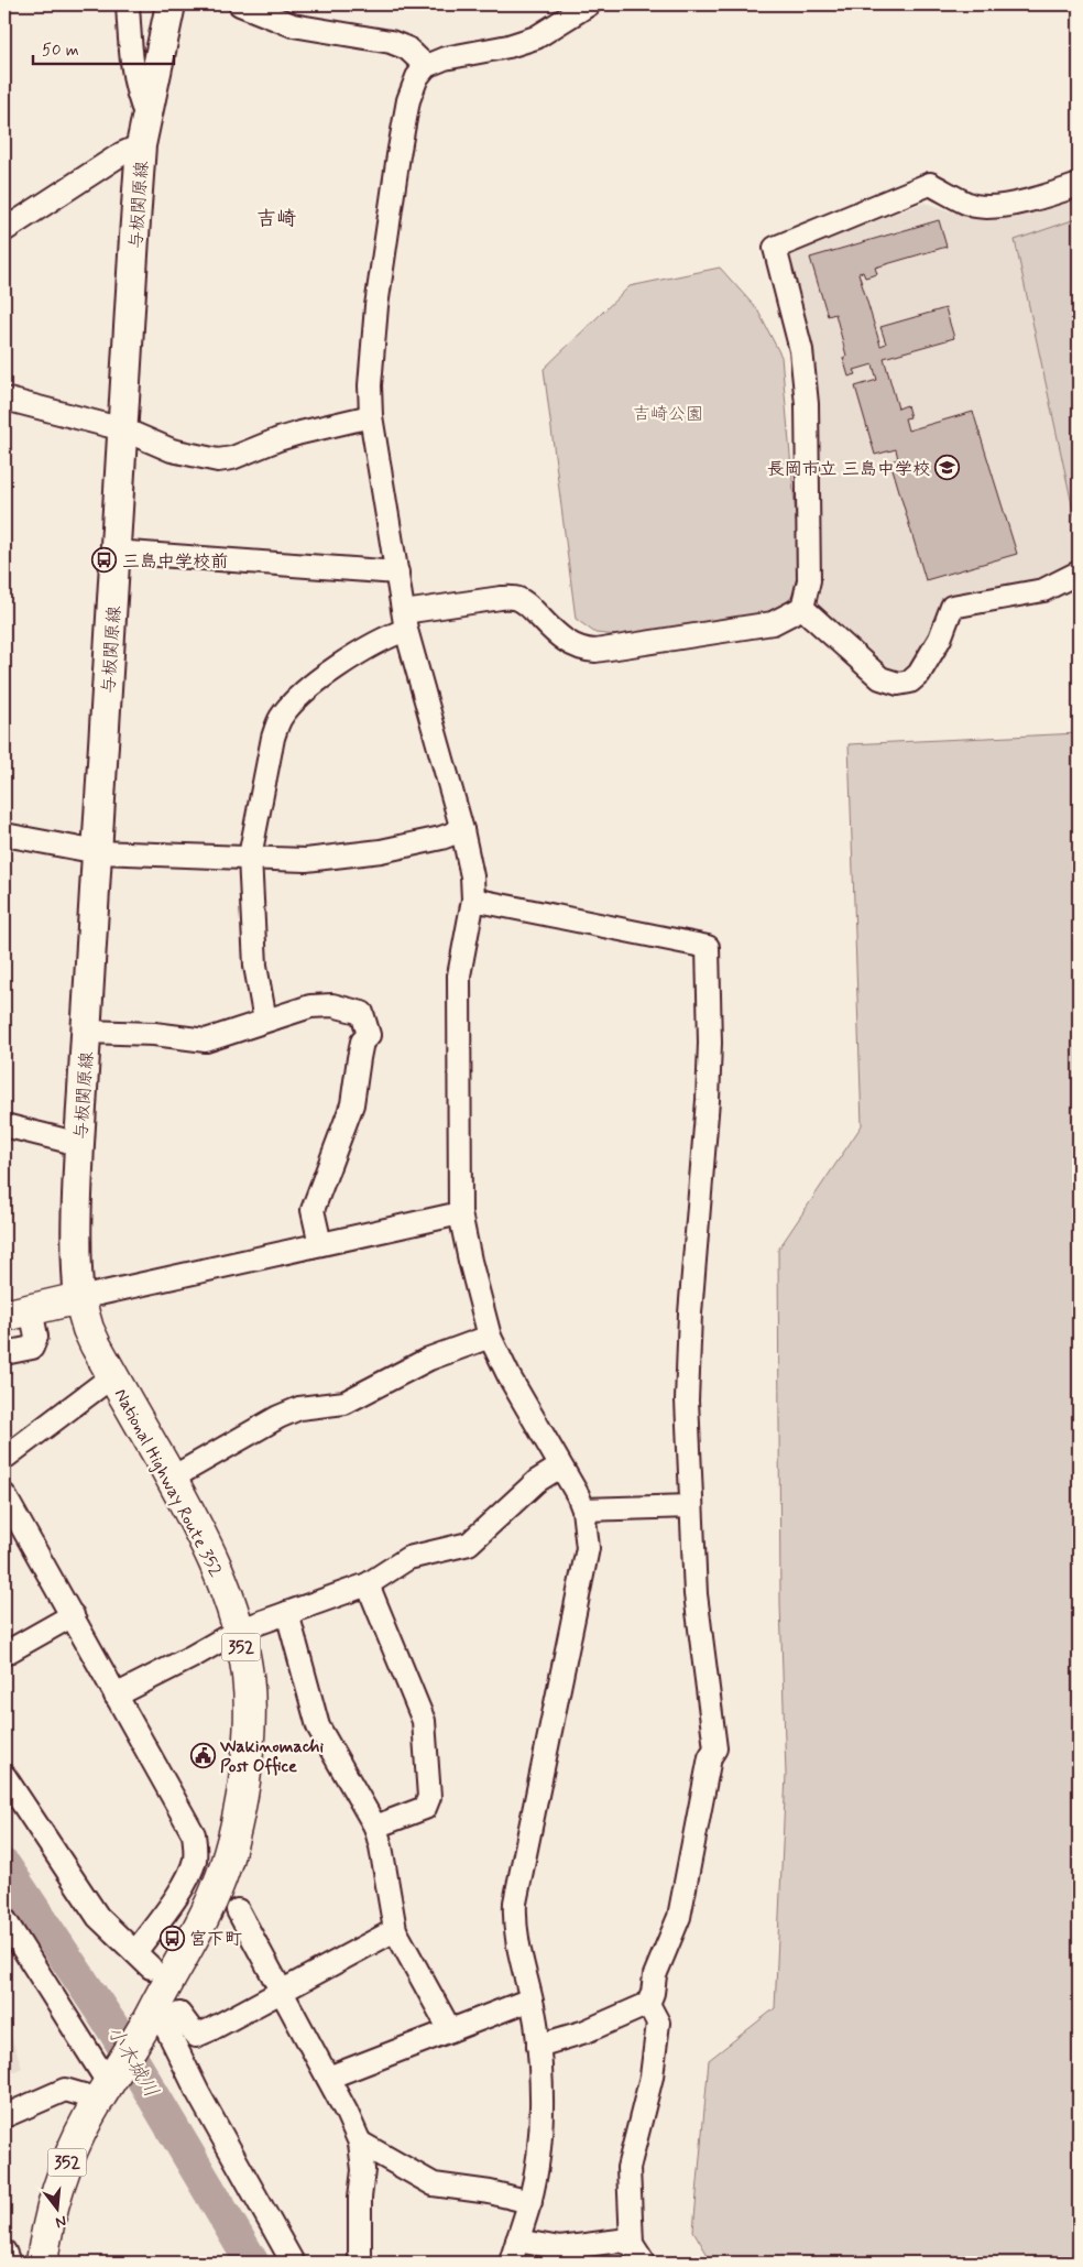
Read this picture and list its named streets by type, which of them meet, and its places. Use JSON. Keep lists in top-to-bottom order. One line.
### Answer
{"streets":{"highway":["National Highway Route 352","352"],"main road":["与板関原線"]},"crossings":[["与板関原線","National Highway Route 352"]],"districts":["吉崎"],"water":["小木城川"],"parks":["吉崎公園"],"places":{"school or university":["長岡市立 三島中学校"],"bus stop":["三島中学校前","宮下町"],"public building":["Wakinomachi Post Office"]},"scale_bar":"50 m","north":"bottom"}
